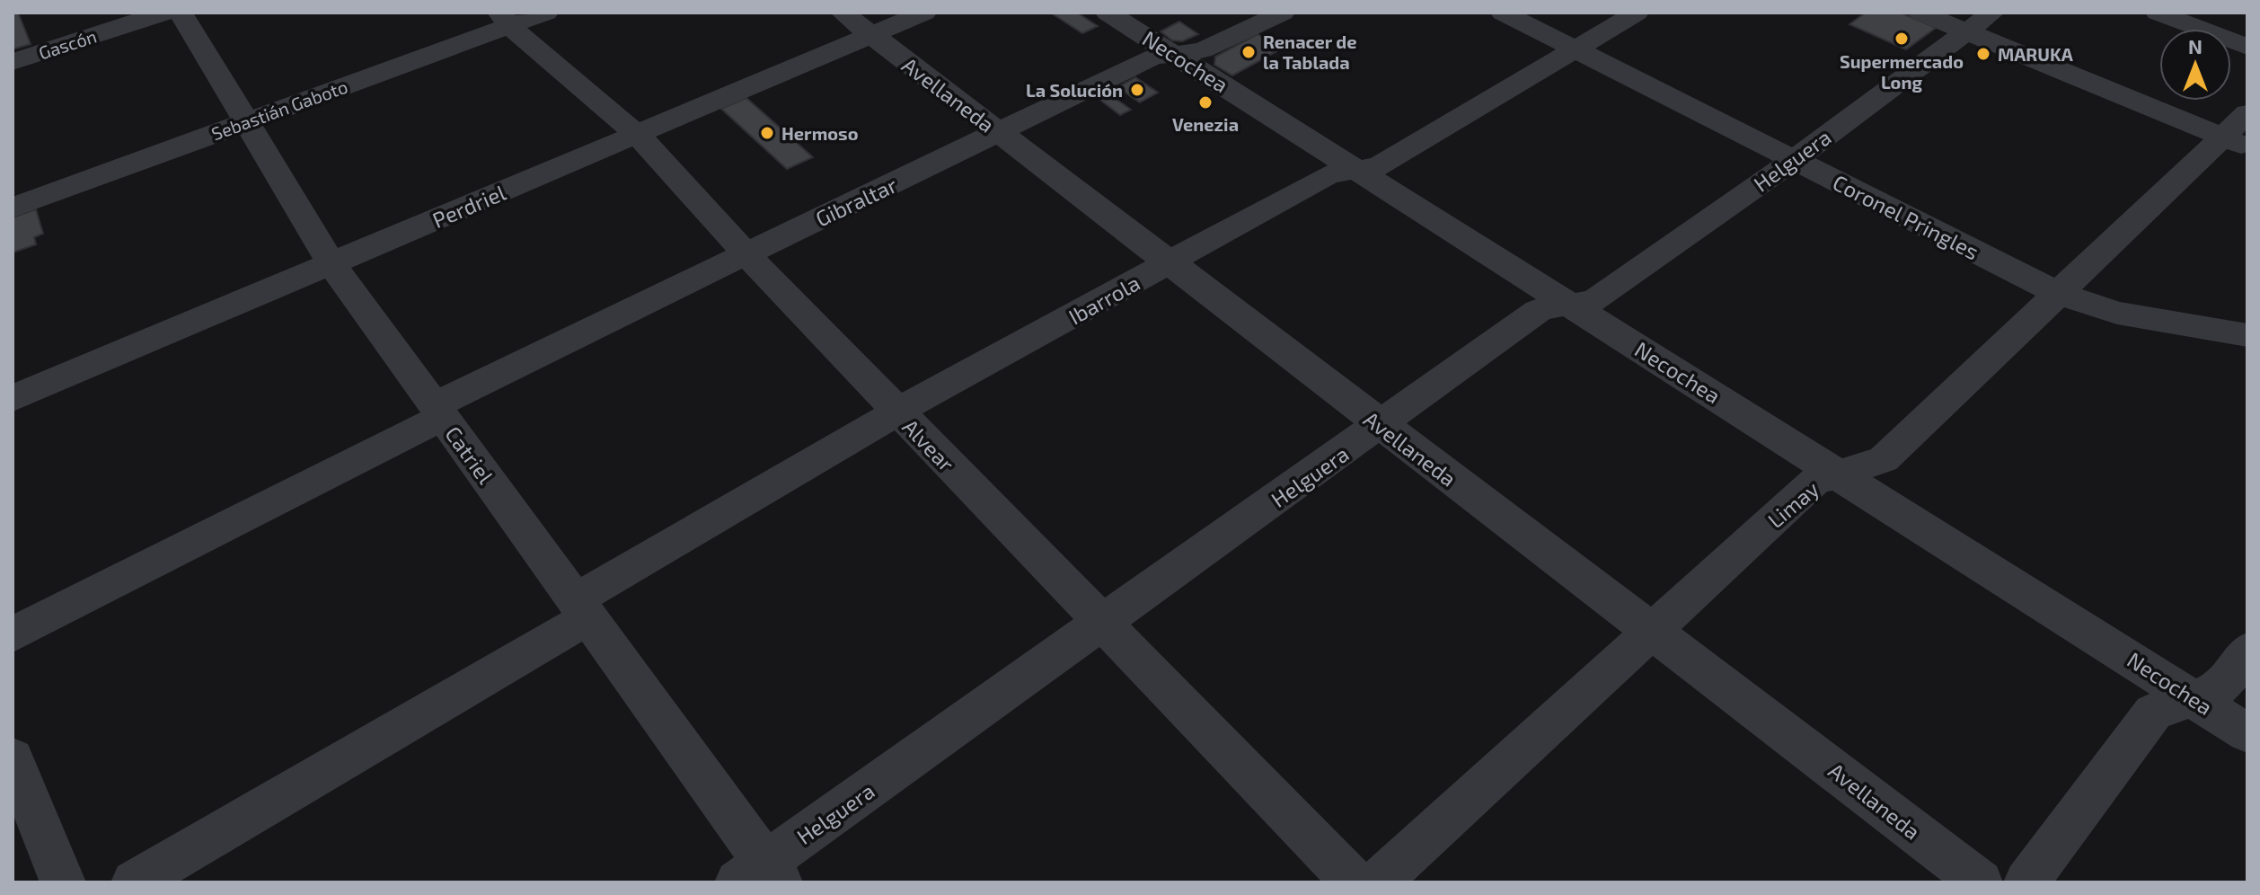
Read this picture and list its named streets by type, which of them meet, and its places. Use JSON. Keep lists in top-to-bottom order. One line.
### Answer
{"streets":{"street":["Gascón","Necochea","Avellaneda","Sebastián Gaboto","Helguera","Gibraltar","Perdriel","Coronel Pringles","Ibarrola","Alvear","Catriel","Limay"]},"crossings":[["Necochea","Helguera"],["Necochea","Gibraltar"],["Necochea","Ibarrola"],["Necochea","Limay"],["Avellaneda","Helguera"],["Avellaneda","Gibraltar"],["Avellaneda","Perdriel"],["Avellaneda","Ibarrola"],["Avellaneda","Limay"],["Sebastián Gaboto","Alvear"],["Sebastián Gaboto","Catriel"],["Helguera","Coronel Pringles"],["Helguera","Alvear"],["Helguera","Catriel"],["Gibraltar","Alvear"],["Gibraltar","Catriel"],["Perdriel","Alvear"],["Perdriel","Catriel"],["Coronel Pringles","Ibarrola"],["Coronel Pringles","Limay"],["Ibarrola","Alvear"],["Ibarrola","Catriel"]],"places":["Supermercado Long","Renacer de la Tablada","MARUKA","La Solución","Venezia","Hermoso"],"north":"top"}
